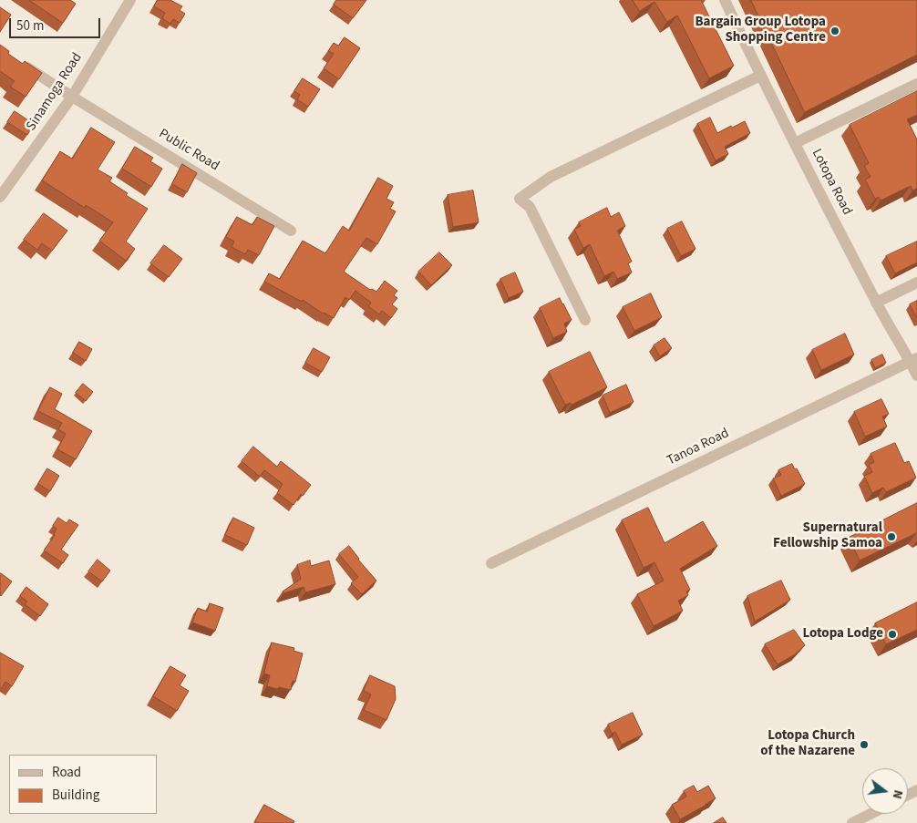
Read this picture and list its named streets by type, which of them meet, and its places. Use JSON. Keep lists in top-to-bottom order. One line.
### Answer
{"streets":{"street":["Sinamoga Road","Public Road","Lotopa Road","Tanoa Road"]},"crossings":[["Sinamoga Road","Public Road"],["Lotopa Road","Tanoa Road"]],"places":["Bargain Group Lotopa Shopping Centre","Supernatural Fellowship Samoa","Lotopa Lodge","Lotopa Church of the Nazarene"],"legend":["Road","Building"],"scale_bar":"50 m","north":"right"}
